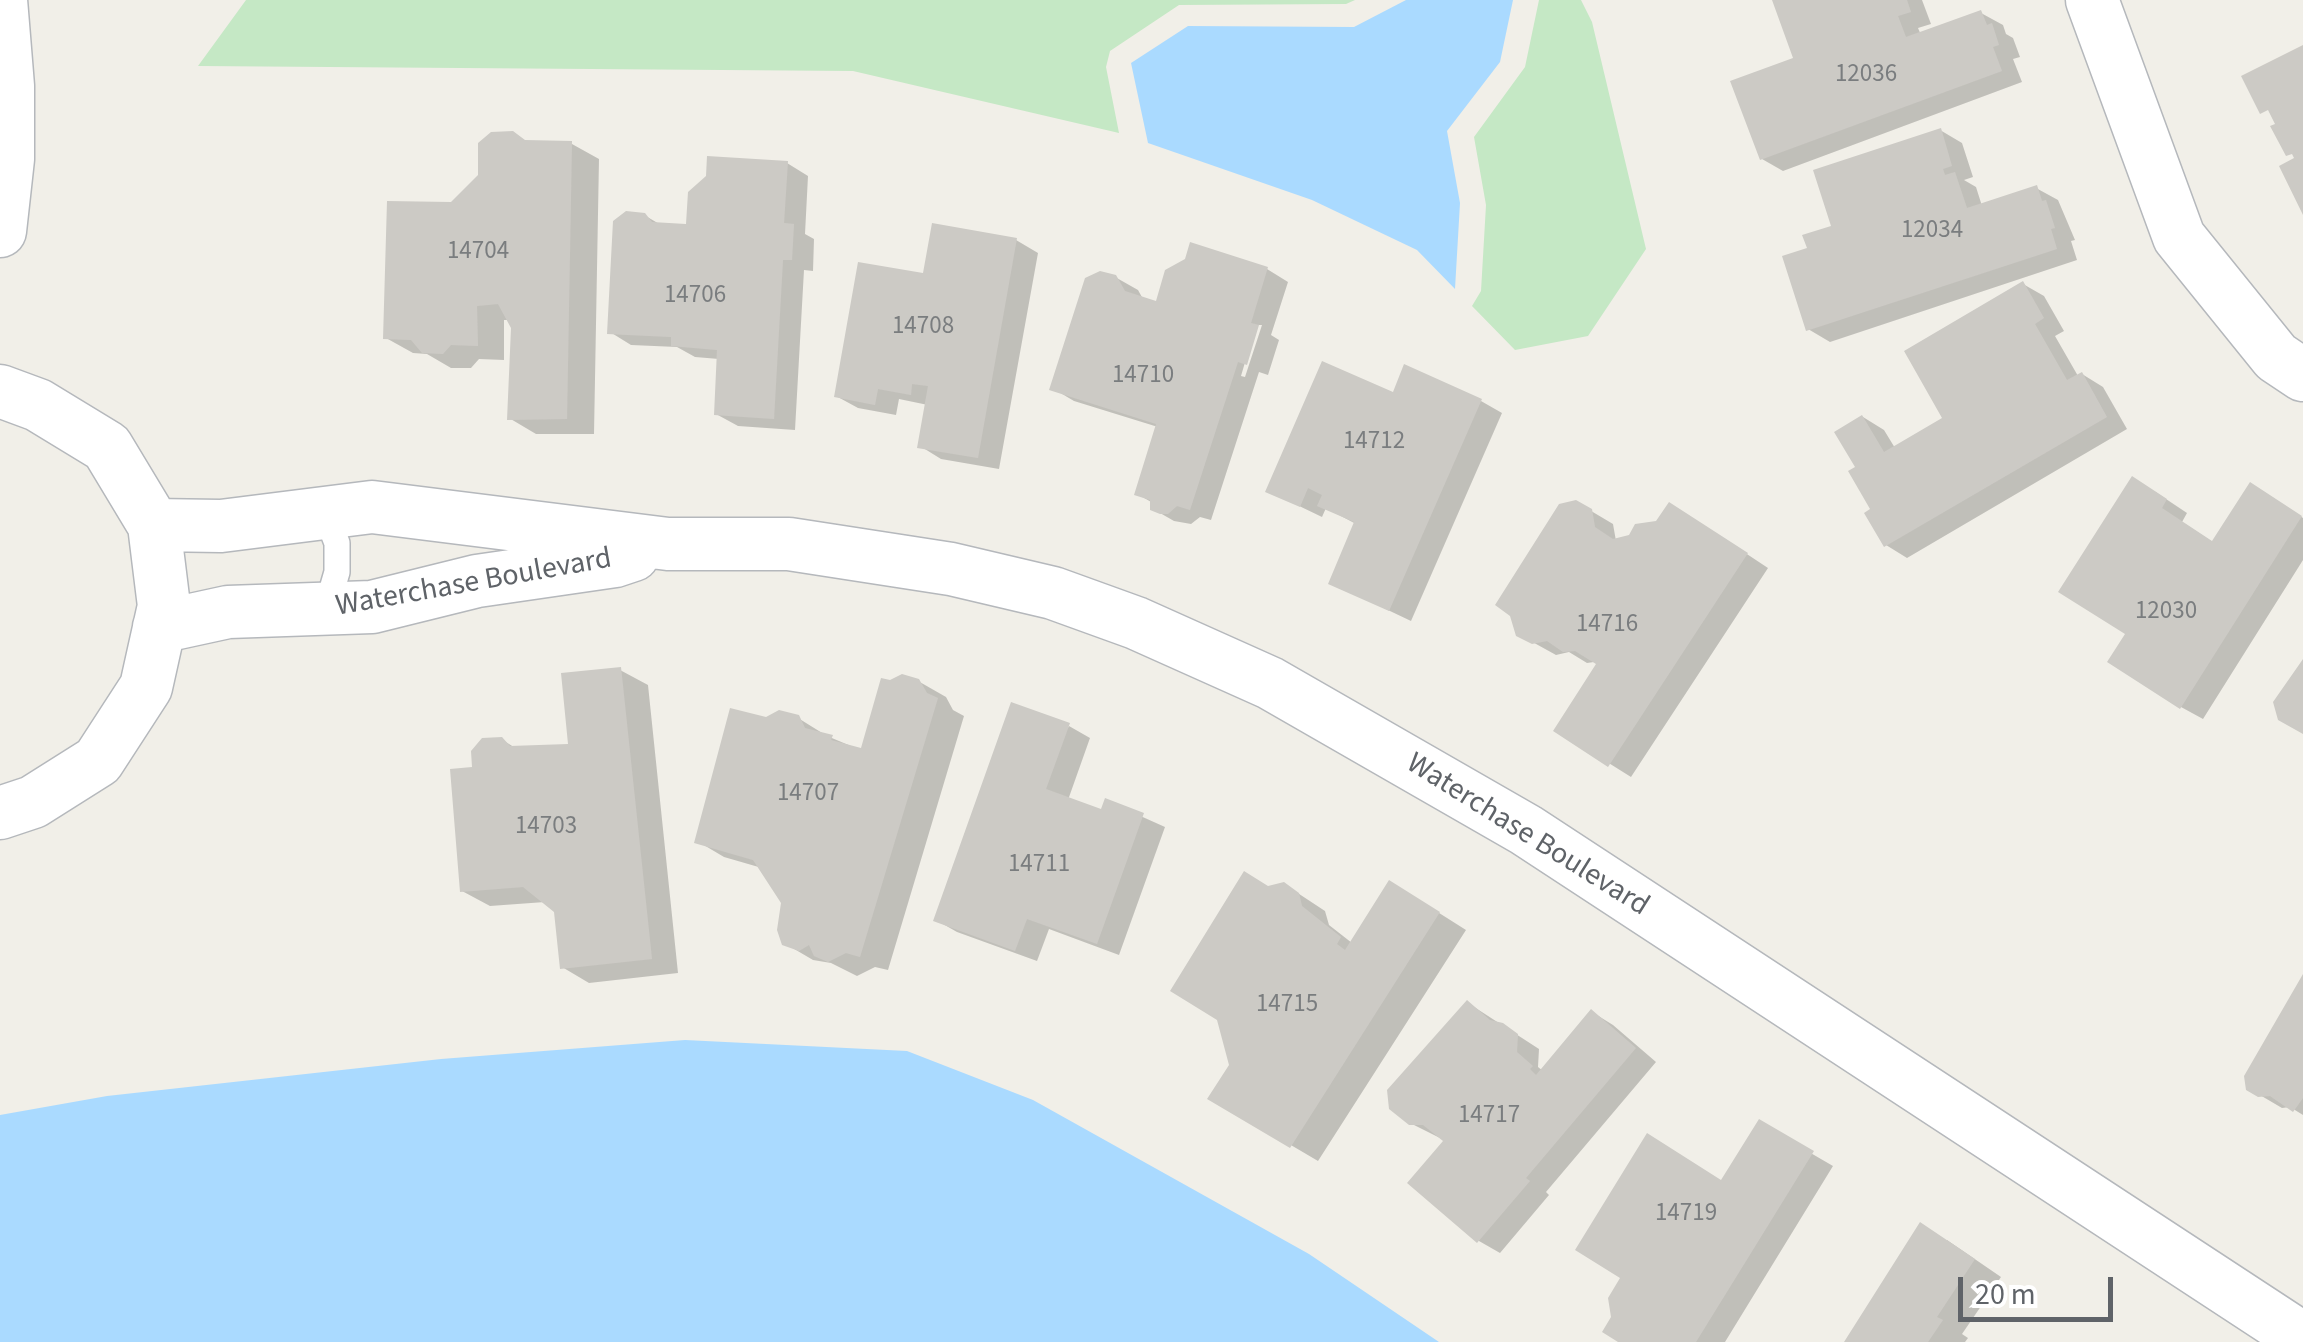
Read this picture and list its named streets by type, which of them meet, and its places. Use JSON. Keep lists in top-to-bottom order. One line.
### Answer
{"streets":{"street":["Waterchase Boulevard"]},"house_numbers":["12036","12034","14704","14706","14708","14710","14712","12030","14716","14707","14703","14711","14715","14717","14719"],"scale_bar":"20 m"}
